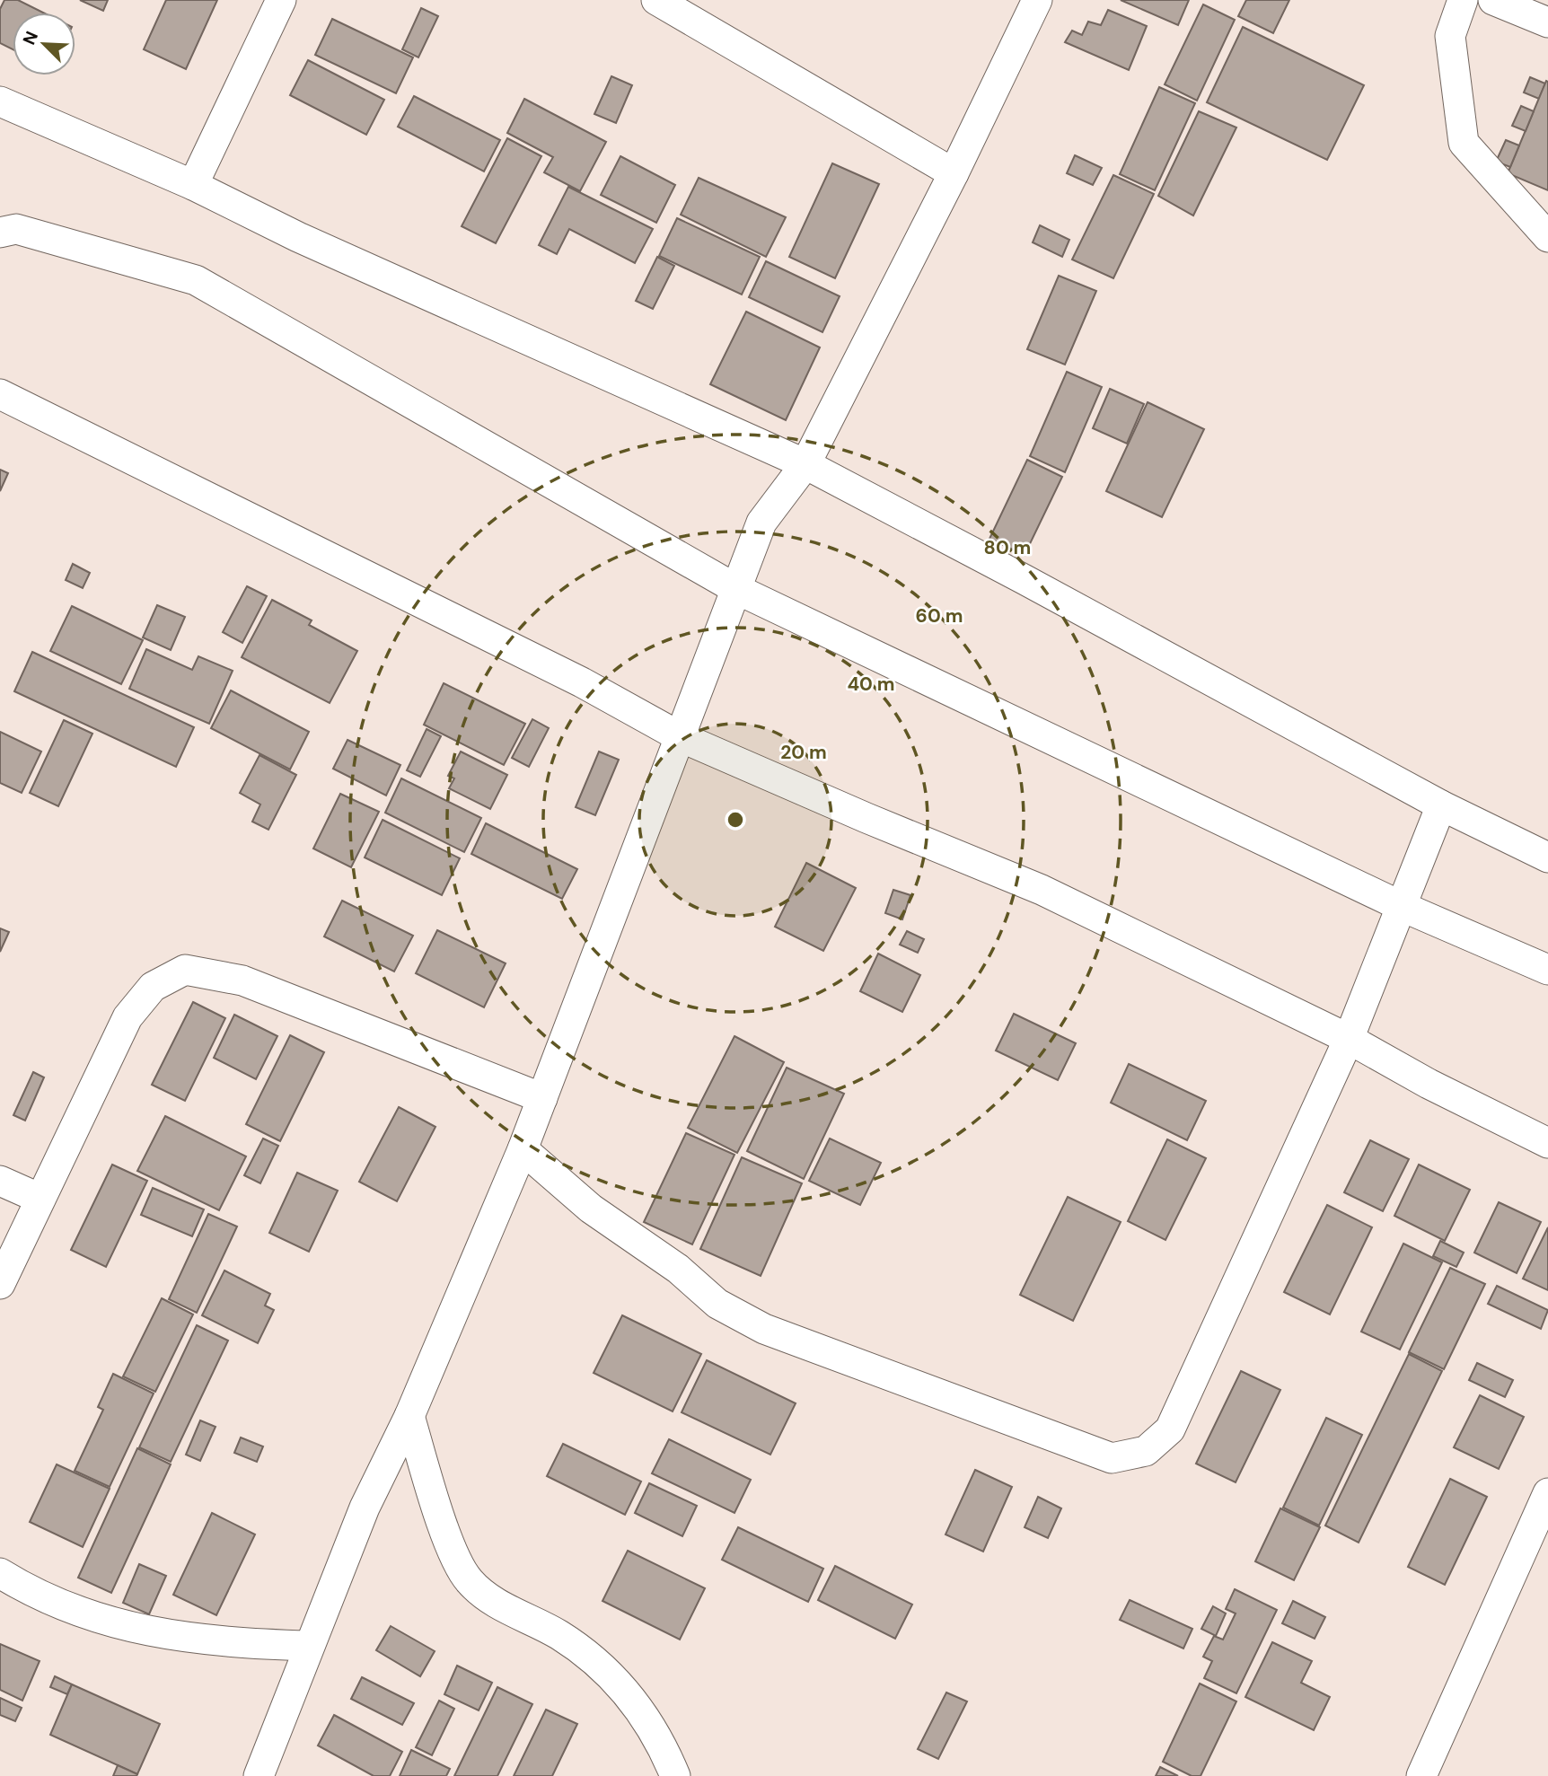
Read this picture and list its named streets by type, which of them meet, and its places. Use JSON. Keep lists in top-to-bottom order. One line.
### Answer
{"north":"top left","rings":["80 m","60 m","40 m","20 m"]}
